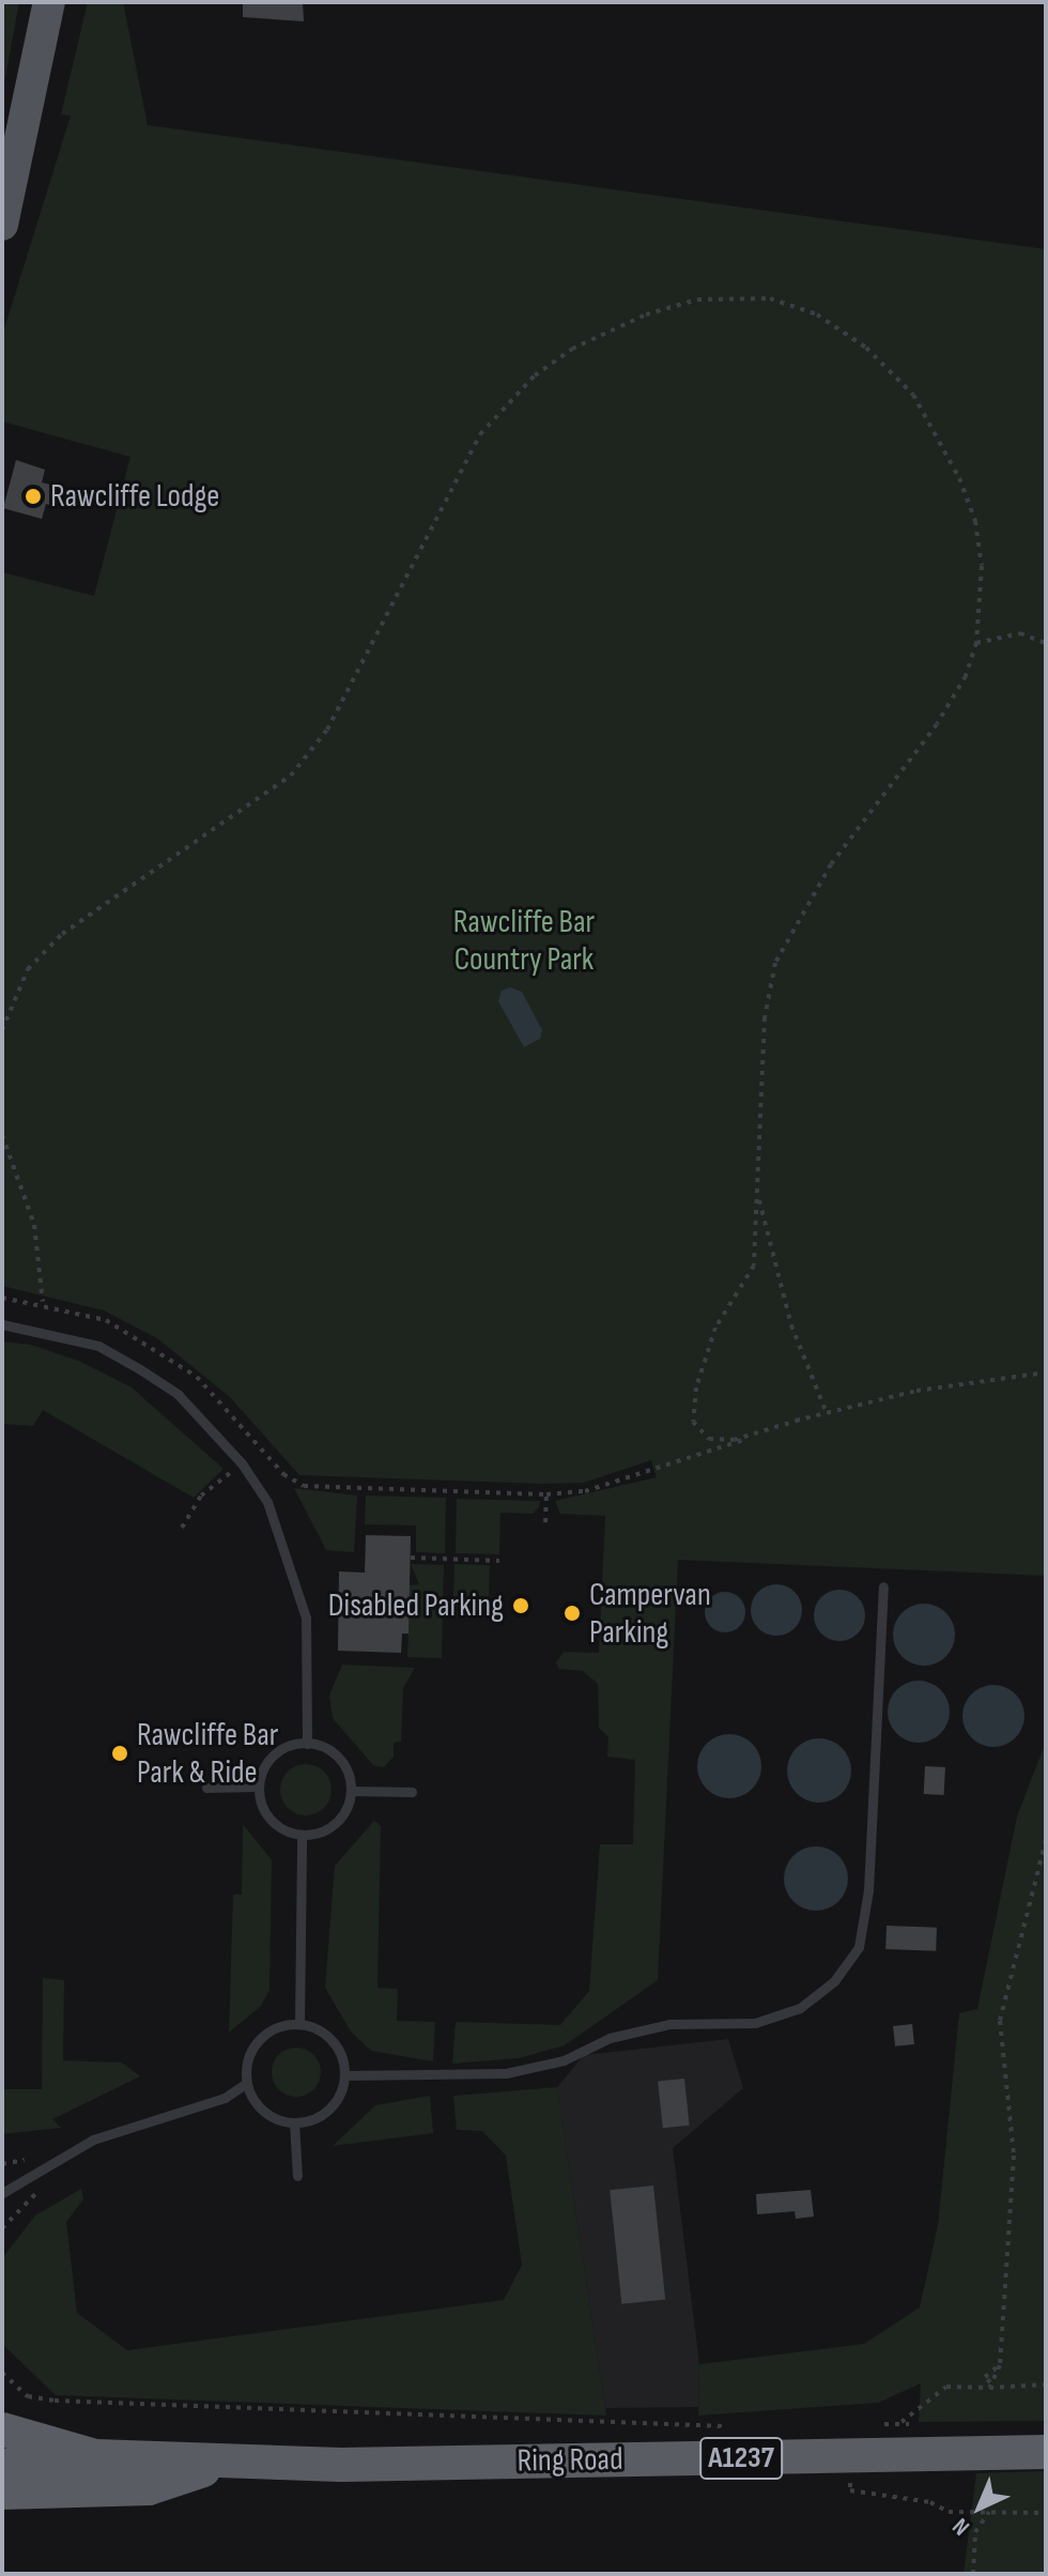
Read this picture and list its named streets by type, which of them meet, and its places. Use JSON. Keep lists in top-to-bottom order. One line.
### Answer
{"streets":{"highway":["A1237","Ring Road"]},"parks":["Rawcliffe Bar Country Park"],"places":["Rawcliffe Lodge","Disabled Parking","Campervan Parking","Rawcliffe Bar Park & Ride"],"north":"bottom left"}
